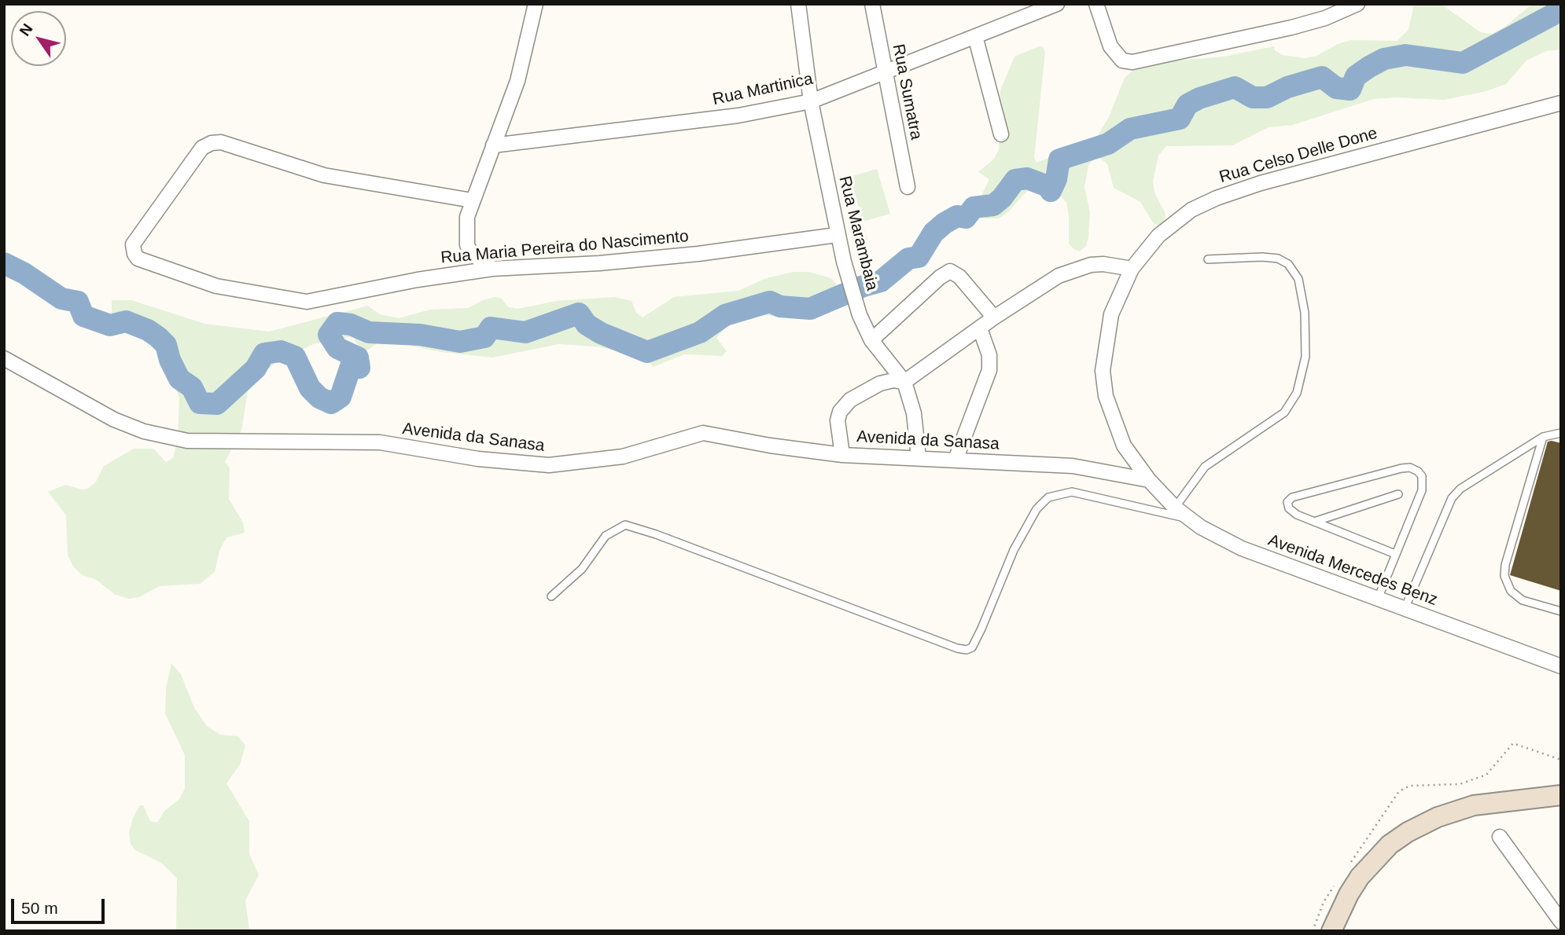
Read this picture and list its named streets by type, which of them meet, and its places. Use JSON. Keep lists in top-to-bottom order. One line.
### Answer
{"streets":{"street":["Rua Martinica","Rua Sumatra","Rua Celso Delle Done","Rua Marambaia","Rua Maria Pereira do Nascimento","Avenida da Sanasa","Avenida Mercedes Benz"]},"crossings":[["Rua Martinica","Rua Sumatra"],["Rua Martinica","Rua Marambaia"],["Rua Celso Delle Done","Avenida da Sanasa"],["Rua Celso Delle Done","Avenida Mercedes Benz"],["Rua Marambaia","Rua Maria Pereira do Nascimento"],["Rua Marambaia","Avenida da Sanasa"],["Avenida da Sanasa","Avenida Mercedes Benz"]],"scale_bar":"50 m","north":"top left"}
